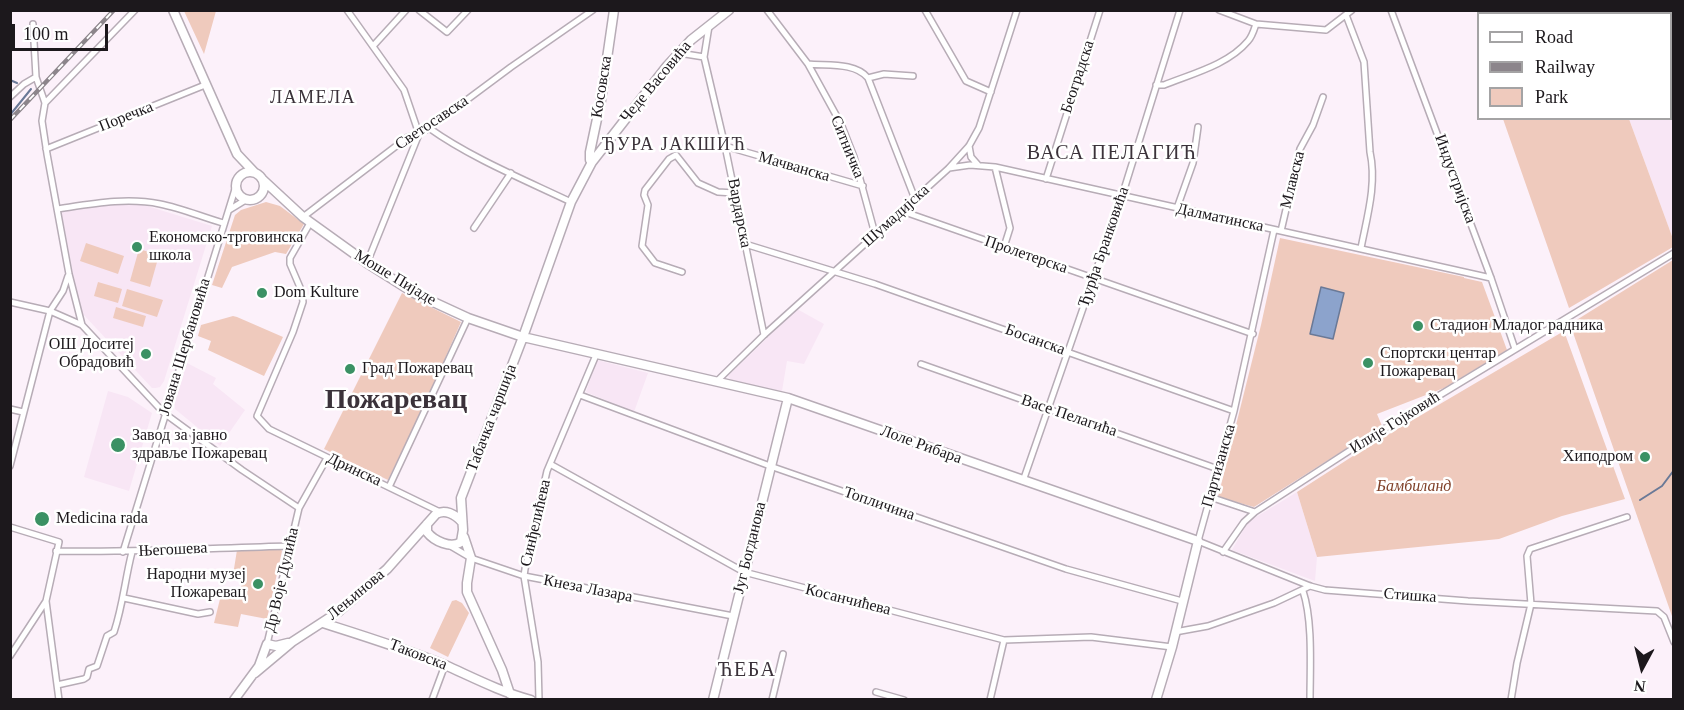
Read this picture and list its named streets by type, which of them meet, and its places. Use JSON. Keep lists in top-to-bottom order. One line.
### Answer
{"streets":{"street":["Београдска","Чеде Васовића","Косовска","Поречка","Светосавска","Ситничка","Мачванска","Индустријска","Млавска","Вардарска","Шумадијска","Далматинска","Ђурђа Бранковића","Пролетерска","Моше Пијаде","Босанска","Јована Шербановића","Васе Пелагића","Табачка чаршија","Илије Гојковић","Лоле Рибара","Партизанска","Дринска","Топличина","Синђелићева","Југ Богданова","Његошева","Др Воје Дулића","Кнеза Лазара","Лењинова","Стишка","Косанчићева","Таковска"]},"crossings":[["Београдска","Далматинска"],["Чеде Васовића","Косовска"],["Чеде Васовића","Вардарска"],["Чеде Васовића","Табачка чаршија"],["Косовска","Табачка чаршија"],["Поречка","Моше Пијаде"],["Светосавска","Моше Пијаде"],["Светосавска","Дринска"],["Ситничка","Мачванска"],["Ситничка","Шумадијска"],["Мачванска","Вардарска"],["Индустријска","Далматинска"],["Индустријска","Илије Гојковић"],["Млавска","Далматинска"],["Вардарска","Шумадијска"],["Вардарска","Босанска"],["Шумадијска","Далматинска"],["Шумадијска","Пролетерска"],["Шумадијска","Босанска"],["Шумадијска","Лоле Рибара"],["Далматинска","Ђурђа Бранковића"],["Далматинска","Партизанска"],["Ђурђа Бранковића","Пролетерска"],["Ђурђа Бранковића","Босанска"],["Ђурђа Бранковића","Васе Пелагића"],["Ђурђа Бранковића","Лоле Рибара"],["Пролетерска","Партизанска"],["Моше Пијаде","Јована Шербановића"],["Моше Пијаде","Табачка чаршија"],["Моше Пијаде","Лоле Рибара"],["Моше Пијаде","Дринска"],["Босанска","Партизанска"],["Јована Шербановића","Његошева"],["Васе Пелагића","Партизанска"],["Табачка чаршија","Лоле Рибара"],["Табачка чаршија","Дринска"],["Табачка чаршија","Кнеза Лазара"],["Табачка чаршија","Лењинова"],["Илије Гојковић","Лоле Рибара"],["Лоле Рибара","Партизанска"],["Лоле Рибара","Синђелићева"],["Лоле Рибара","Југ Богданова"],["Лоле Рибара","Стишка"],["Партизанска","Топличина"],["Партизанска","Косанчићева"],["Дринска","Др Воје Дулића"],["Дринска","Кнеза Лазара"],["Дринска","Лењинова"],["Топличина","Синђелићева"],["Топличина","Југ Богданова"],["Синђелићева","Кнеза Лазара"],["Синђелићева","Косанчићева"],["Југ Богданова","Кнеза Лазара"],["Југ Богданова","Косанчићева"],["Његошева","Др Воје Дулића"],["Др Воје Дулића","Лењинова"],["Кнеза Лазара","Лењинова"],["Лењинова","Таковска"]],"districts":["ЛАМЕЛА","ЂУРА ЈАКШИЋ","ВАСА ПЕЛАГИЋ","Пожаревац","ЋЕБА"],"parks":["Бамбиланд"],"places":["Економско-трговинска школа","Dom Kulture","Стадион Младог радника","ОШ Доситеј Обрадовић","Спортски центар Пожаревац","Град Пожаревац","Завод за јавно здравље Пожаревац","Хиподром","Medicina rada","Народни музеј Пожаревац"],"legend":["Road","Railway","Park"],"scale_bar":"100 m","north":"bottom"}
